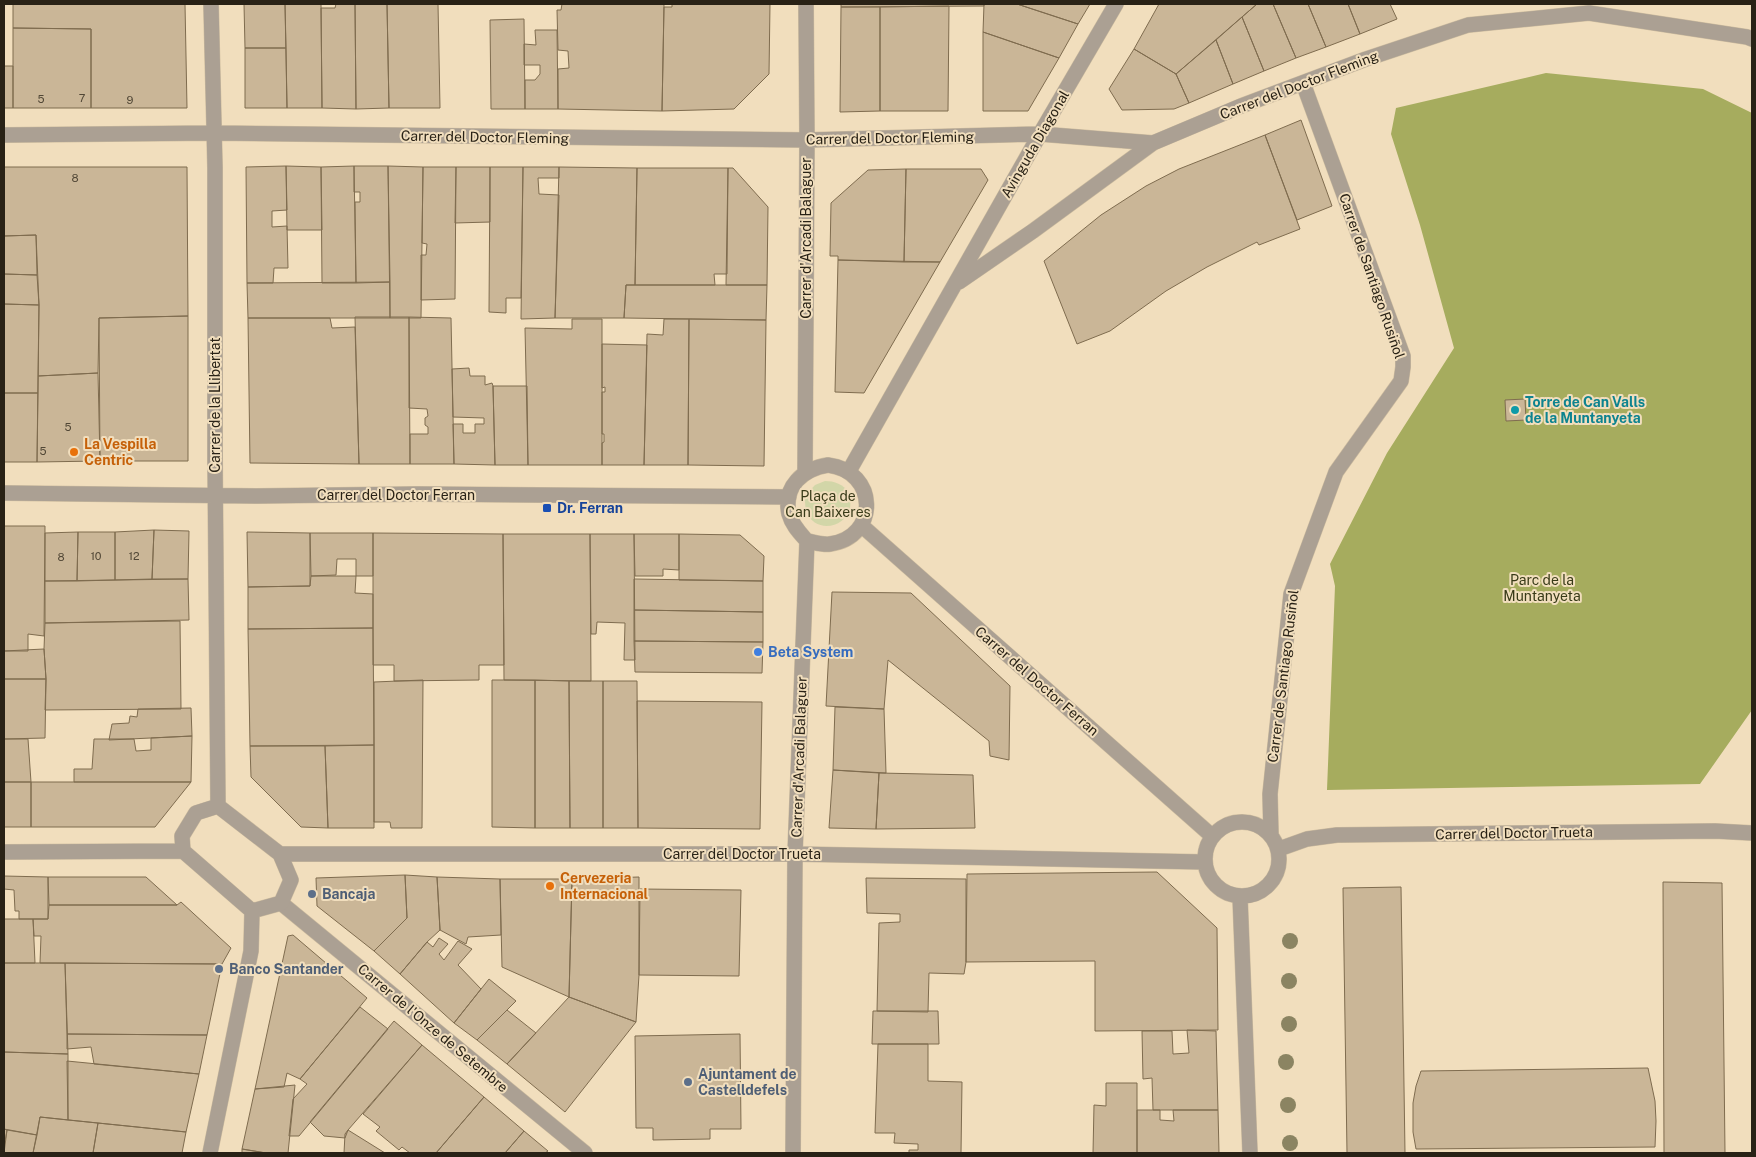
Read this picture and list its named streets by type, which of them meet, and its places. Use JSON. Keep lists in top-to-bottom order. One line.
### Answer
{"streets":{"street":["Carrer del Doctor Fleming","Avinguda Diagonal","Carrer d'Arcadi Balaguer","Carrer de Santiago Rusiñol","Carrer de la Llibertat","Carrer del Doctor Ferran","Carrer del Doctor Trueta","Carrer de l'Onze de Setembre"]},"crossings":[["Carrer del Doctor Fleming","Avinguda Diagonal"],["Carrer del Doctor Fleming","Carrer d'Arcadi Balaguer"],["Carrer del Doctor Fleming","Carrer de Santiago Rusiñol"],["Carrer del Doctor Fleming","Carrer de la Llibertat"],["Avinguda Diagonal","Carrer d'Arcadi Balaguer"],["Avinguda Diagonal","Carrer del Doctor Ferran"],["Carrer d'Arcadi Balaguer","Carrer del Doctor Ferran"],["Carrer d'Arcadi Balaguer","Carrer del Doctor Trueta"],["Carrer de Santiago Rusiñol","Carrer del Doctor Ferran"],["Carrer de Santiago Rusiñol","Carrer del Doctor Trueta"],["Carrer de la Llibertat","Carrer del Doctor Ferran"],["Carrer del Doctor Ferran","Carrer del Doctor Trueta"]],"parks":["Plaça de Can Baixeres","Parc de la Muntanyeta"],"places":{"other":["Torre de Can Valls de la Muntanyeta","La Vespilla Centric","Beta System","Cervezeria Internacional","Bancaja","Banco Santander","Ajuntament de Castelldefels"],"transit":["Dr. Ferran"]},"house_numbers":["7","5","9","8","5","5","10","12","8"]}
